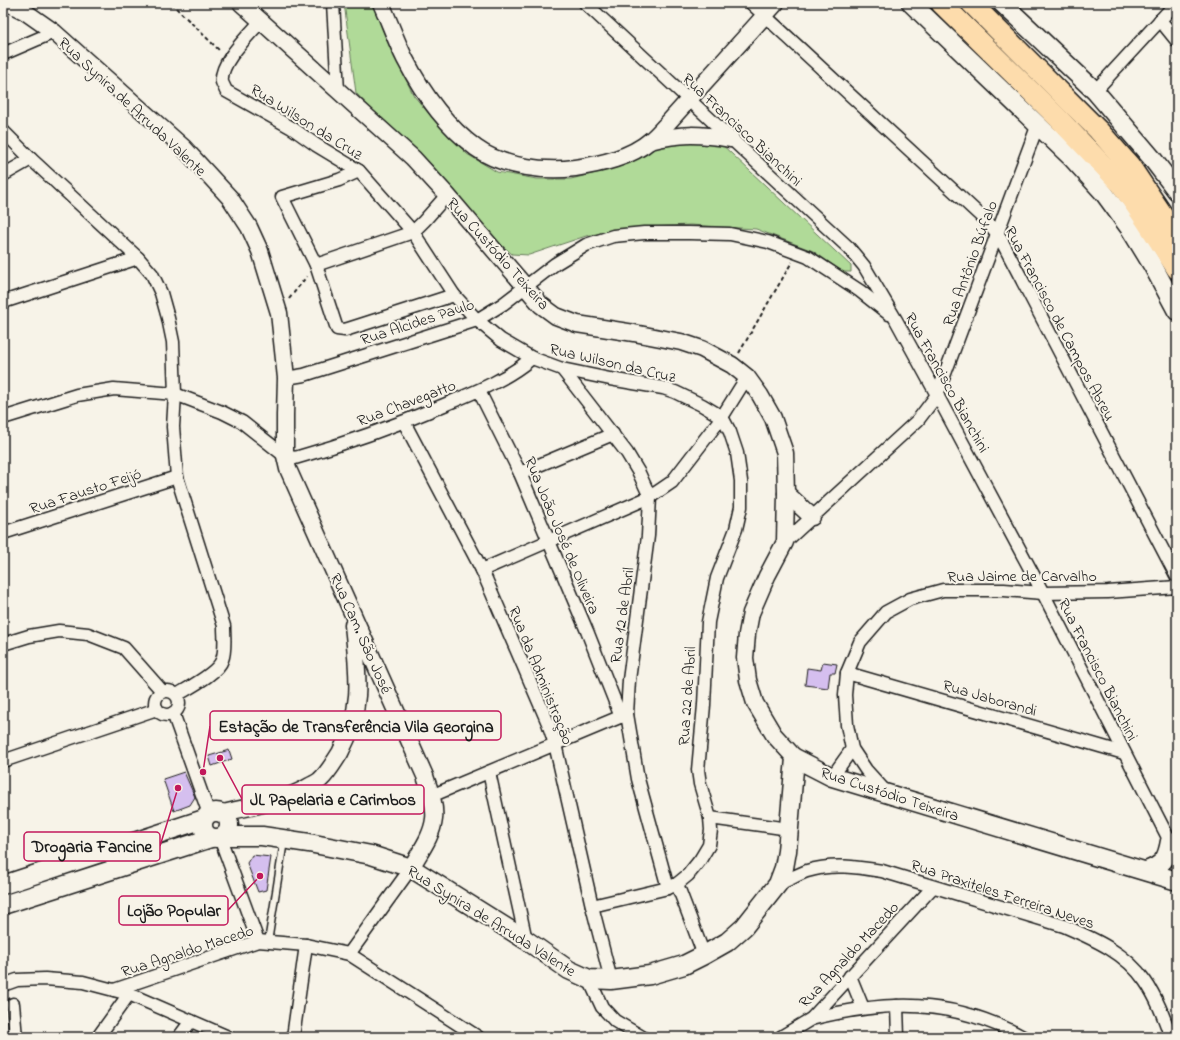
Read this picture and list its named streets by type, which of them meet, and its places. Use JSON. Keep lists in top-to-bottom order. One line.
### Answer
{"streets":{"main road":["Rua Synira de Arruda Valente","Rua Custódio Teixeira"],"street":["Rua Wilson da Cruz","Rua Francisco Bianchini","Rua Antônio Búfalo","Rua Alcides Paulo","Rua Francisco de Campos Abreu","Rua Chavegatto","Rua Fausto Feijó","Rua João José de Oliveira","Rua Jaime de Carvalho","Rua 12 de Abril","Rua Cam. São José","Rua da Administração","Rua 22 de Abril","Rua Jaborandi","Rua Praxiteles Ferreira Neves","Rua Agnaldo Macedo"]},"crossings":[["Rua Synira de Arruda Valente","Rua Custódio Teixeira"],["Rua Synira de Arruda Valente","Rua Alcides Paulo"],["Rua Synira de Arruda Valente","Rua Chavegatto"],["Rua Synira de Arruda Valente","Rua 12 de Abril"],["Rua Synira de Arruda Valente","Rua Cam. São José"],["Rua Synira de Arruda Valente","Rua da Administração"],["Rua Synira de Arruda Valente","Rua Praxiteles Ferreira Neves"],["Rua Wilson da Cruz","Rua Alcides Paulo"],["Rua Wilson da Cruz","Rua Chavegatto"],["Rua Wilson da Cruz","Rua 12 de Abril"],["Rua Wilson da Cruz","Rua 22 de Abril"],["Rua Francisco Bianchini","Rua Antônio Búfalo"],["Rua Francisco Bianchini","Rua Alcides Paulo"],["Rua Francisco Bianchini","Rua Jaime de Carvalho"],["Rua Francisco Bianchini","Rua Jaborandi"],["Rua Custódio Teixeira","Rua Antônio Búfalo"],["Rua Custódio Teixeira","Rua Alcides Paulo"],["Rua Custódio Teixeira","Rua Jaime de Carvalho"],["Rua Antônio Búfalo","Rua Francisco de Campos Abreu"],["Rua Chavegatto","Rua João José de Oliveira"],["Rua Chavegatto","Rua Cam. São José"],["Rua Chavegatto","Rua da Administração"],["Rua João José de Oliveira","Rua 12 de Abril"],["Rua Jaime de Carvalho","Rua Jaborandi"],["Rua 12 de Abril","Rua 22 de Abril"],["Rua Cam. São José","Rua Agnaldo Macedo"],["Rua da Administração","Rua 22 de Abril"],["Rua Praxiteles Ferreira Neves","Rua Agnaldo Macedo"]],"places":["JL Papelaria e Carimbos","Estação de Transferência Vila Georgina","Drogaria Fancine","Lojão Popular"]}
